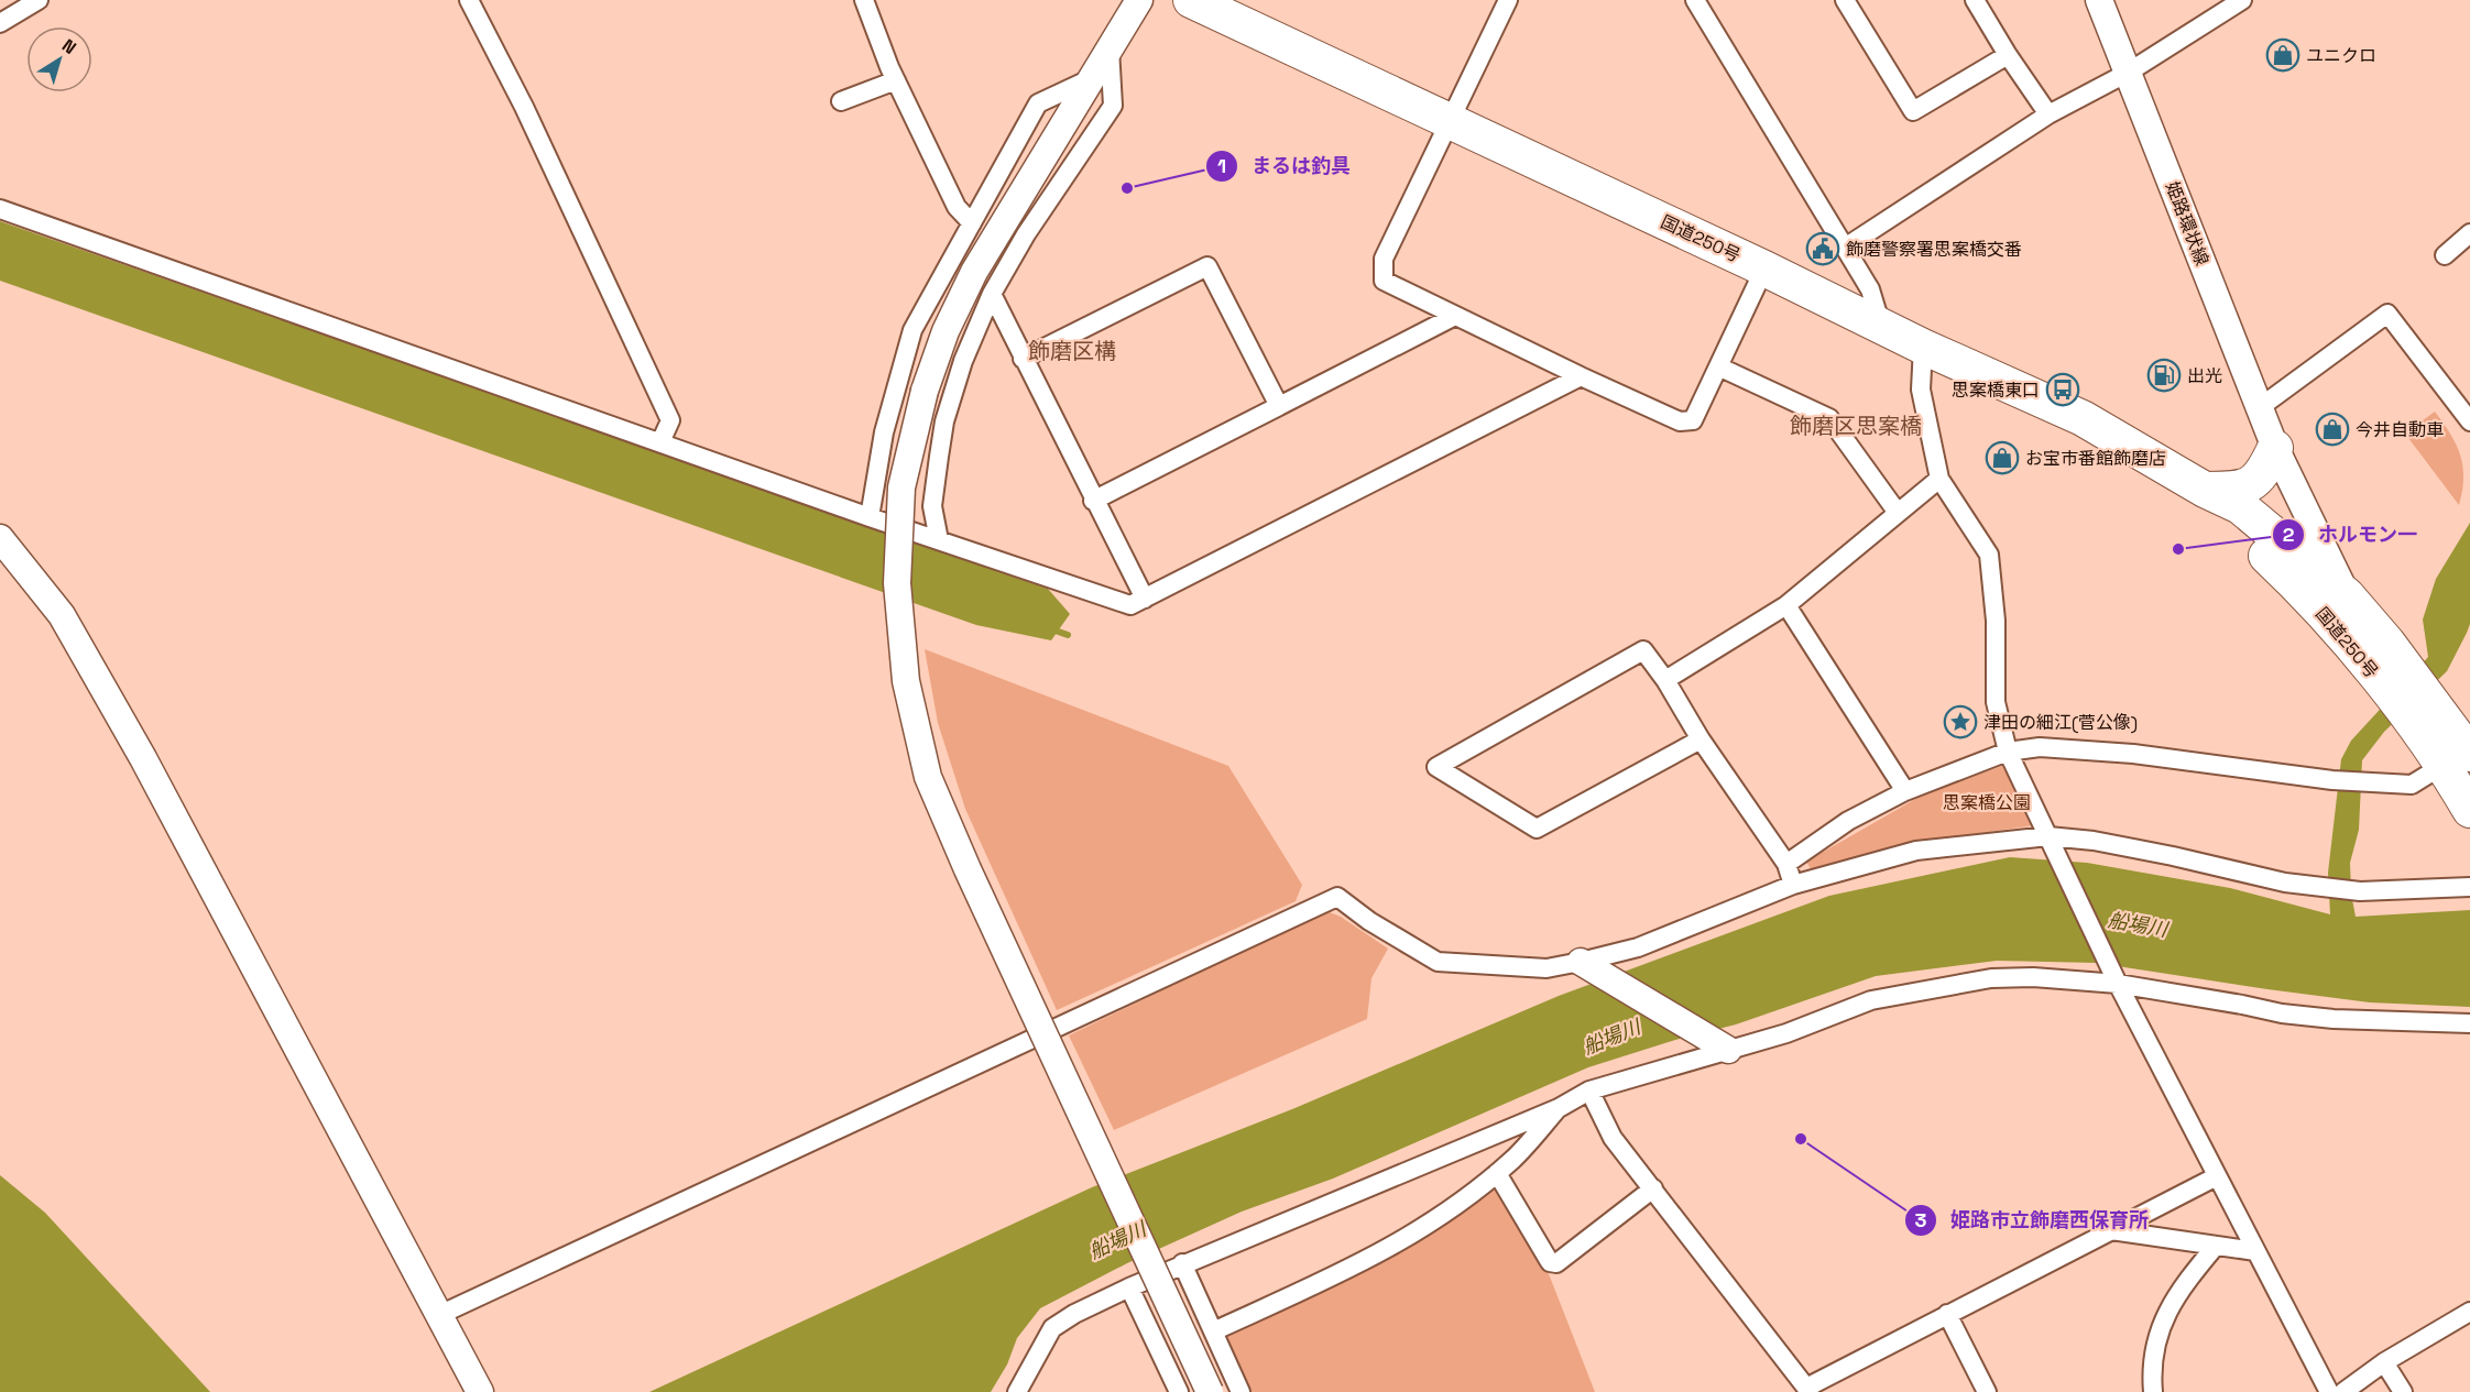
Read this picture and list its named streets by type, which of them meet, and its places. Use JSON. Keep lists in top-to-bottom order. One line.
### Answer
{"streets":{"highway":["国道250号"],"street":["姫路環状線"]},"crossings":[["姫路環状線","国道250号"]],"districts":["飾磨区構","飾磨区思案橋"],"water":["船場川"],"parks":["思案橋公園"],"places":{"shop":["ユニクロ","今井自動車","お宝市番館飾磨店"],"other":["まるは釣具","ホルモン一","姫路市立飾磨西保育所"],"public building":["飾磨警察署思案橋交番"],"fuel station":["出光"],"bus stop":["思案橋東口"],"place":["津田の細江(菅公像)"]},"north":"top right"}
